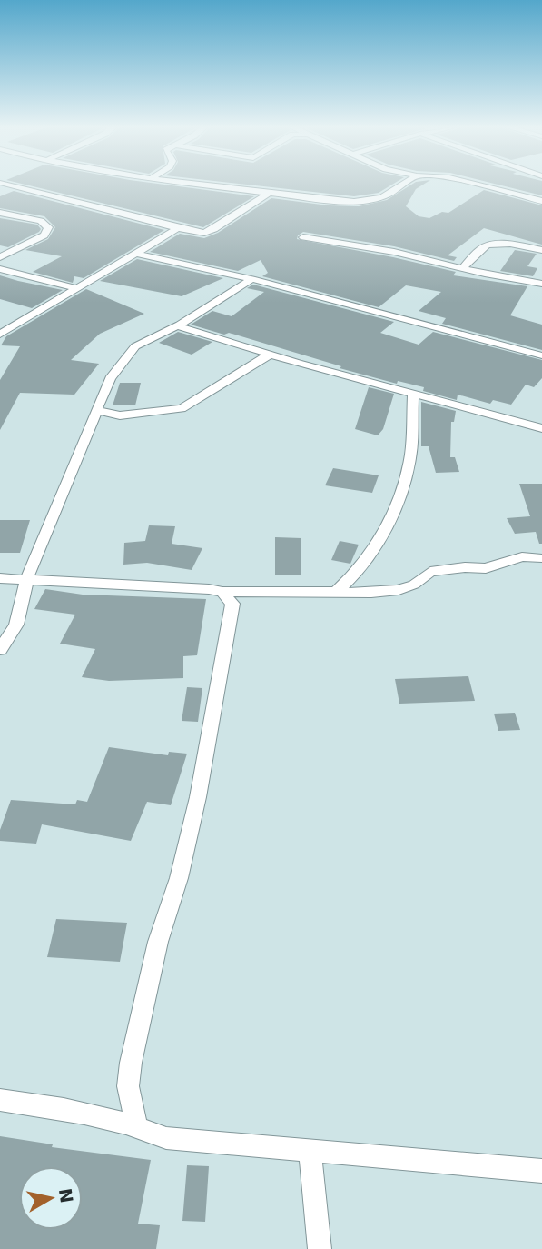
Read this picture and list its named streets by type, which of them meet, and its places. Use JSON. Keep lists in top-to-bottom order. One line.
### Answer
{"north":"right"}
